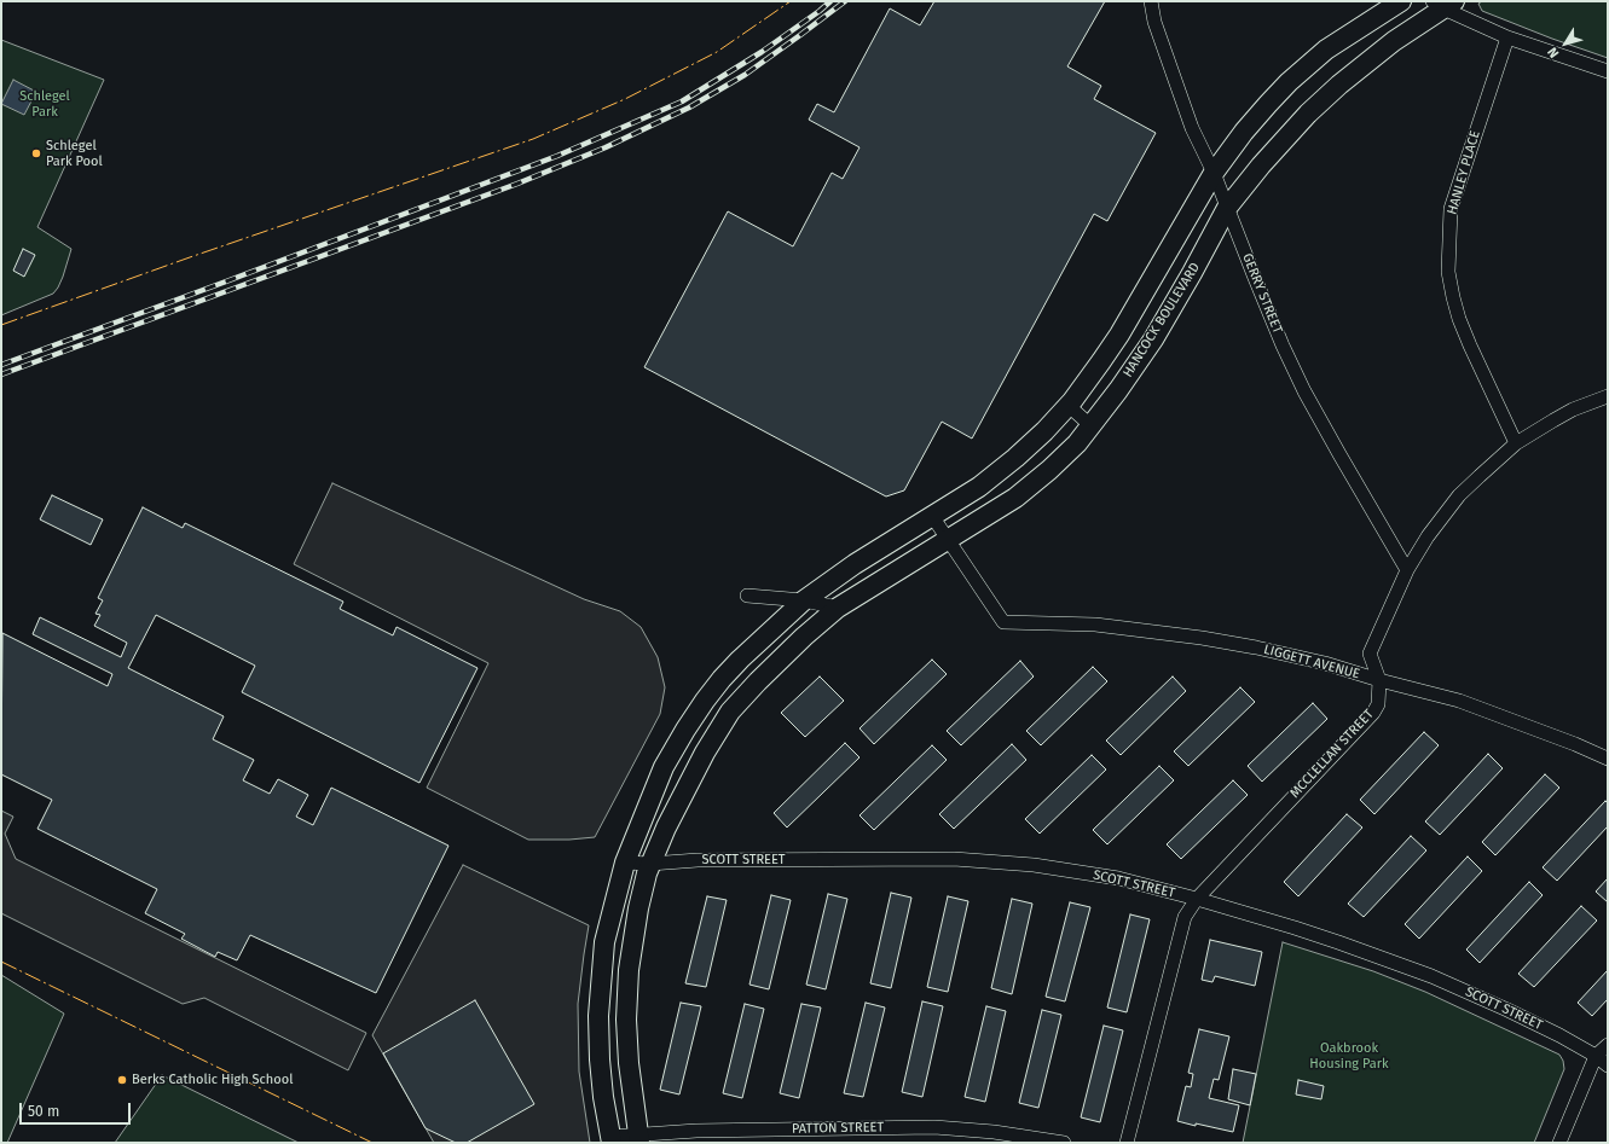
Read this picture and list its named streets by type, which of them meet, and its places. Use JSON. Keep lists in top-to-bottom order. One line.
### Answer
{"streets":{"street":["HANLEY PLACE","GERRY STREET","HANCOCK BOULEVARD","LIGGETT AVENUE","MCCLELLAN STREET","SCOTT STREET","PATTON STREET"]},"crossings":[["HANLEY PLACE","MCCLELLAN STREET"],["GERRY STREET","HANCOCK BOULEVARD"],["GERRY STREET","MCCLELLAN STREET"],["HANCOCK BOULEVARD","LIGGETT AVENUE"],["HANCOCK BOULEVARD","SCOTT STREET"],["HANCOCK BOULEVARD","PATTON STREET"],["LIGGETT AVENUE","MCCLELLAN STREET"],["MCCLELLAN STREET","SCOTT STREET"]],"parks":["Schlegel Park","Oakbrook Housing Park"],"places":["Schlegel Park Pool","Berks Catholic High School"],"scale_bar":"50 m","north":"bottom left"}
